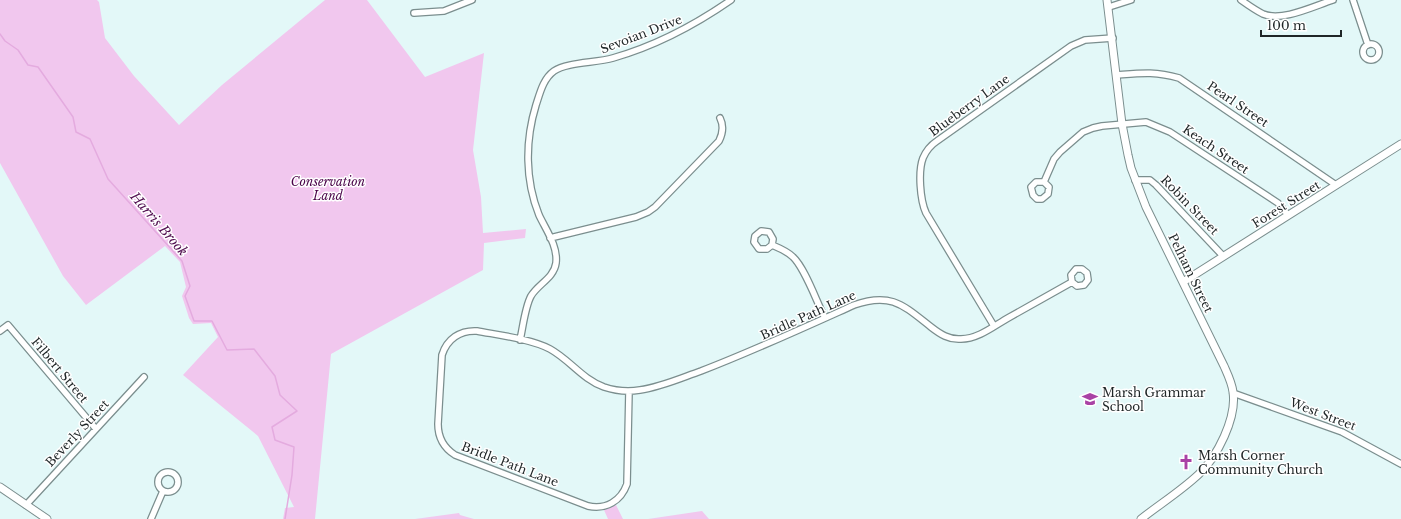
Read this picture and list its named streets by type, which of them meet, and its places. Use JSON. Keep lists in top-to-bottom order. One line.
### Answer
{"streets":{"street":["Sevoian Drive","Pearl Street","Blueberry Lane","Keach Street","Forest Street","Robin Street","Pelham Street","Bridle Path Lane","Filbert Street","West Street","Beverly Street"]},"crossings":[["Sevoian Drive","Bridle Path Lane"],["Pearl Street","Forest Street"],["Pearl Street","Pelham Street"],["Blueberry Lane","Pelham Street"],["Blueberry Lane","Bridle Path Lane"],["Keach Street","Forest Street"],["Keach Street","Pelham Street"],["Forest Street","Robin Street"],["Forest Street","Pelham Street"],["Robin Street","Pelham Street"],["Pelham Street","West Street"],["Filbert Street","Beverly Street"]],"water":["Harris Brook"],"parks":["Conservation Land"],"places":{"school or university":["Marsh Grammar School"],"church":["Marsh Corner Community Church"]},"scale_bar":"100 m"}
